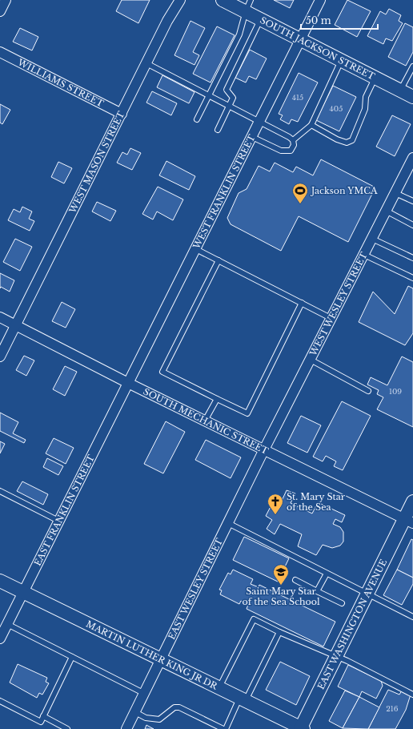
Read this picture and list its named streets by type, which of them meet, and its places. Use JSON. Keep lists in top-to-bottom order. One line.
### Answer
{"streets":{"main road":["SOUTH JACKSON STREET","EAST WASHINGTON AVENUE","MARTIN LUTHER KING JR DR"],"street":["WILLIAMS STREET","WEST MASON STREET","WEST FRANKLIN STREET","WEST WESLEY STREET","SOUTH MECHANIC STREET","EAST FRANKLIN STREET","EAST WESLEY STREET"]},"crossings":[["SOUTH JACKSON STREET","WEST FRANKLIN STREET"],["WILLIAMS STREET","WEST MASON STREET"],["WEST MASON STREET","SOUTH MECHANIC STREET"],["WEST FRANKLIN STREET","SOUTH MECHANIC STREET"],["WEST FRANKLIN STREET","EAST FRANKLIN STREET"],["WEST WESLEY STREET","SOUTH MECHANIC STREET"],["WEST WESLEY STREET","EAST WESLEY STREET"],["SOUTH MECHANIC STREET","EAST FRANKLIN STREET"],["SOUTH MECHANIC STREET","EAST WESLEY STREET"],["SOUTH MECHANIC STREET","EAST WASHINGTON AVENUE"],["EAST FRANKLIN STREET","MARTIN LUTHER KING JR DR"],["EAST WESLEY STREET","MARTIN LUTHER KING JR DR"],["EAST WASHINGTON AVENUE","MARTIN LUTHER KING JR DR"]],"places":{"sports":["Jackson YMCA"],"church":["St. Mary Star of the Sea"],"school or university":["Saint Mary Star of the Sea School"]},"house_numbers":["415","405","109","216"],"scale_bar":"50 m"}
